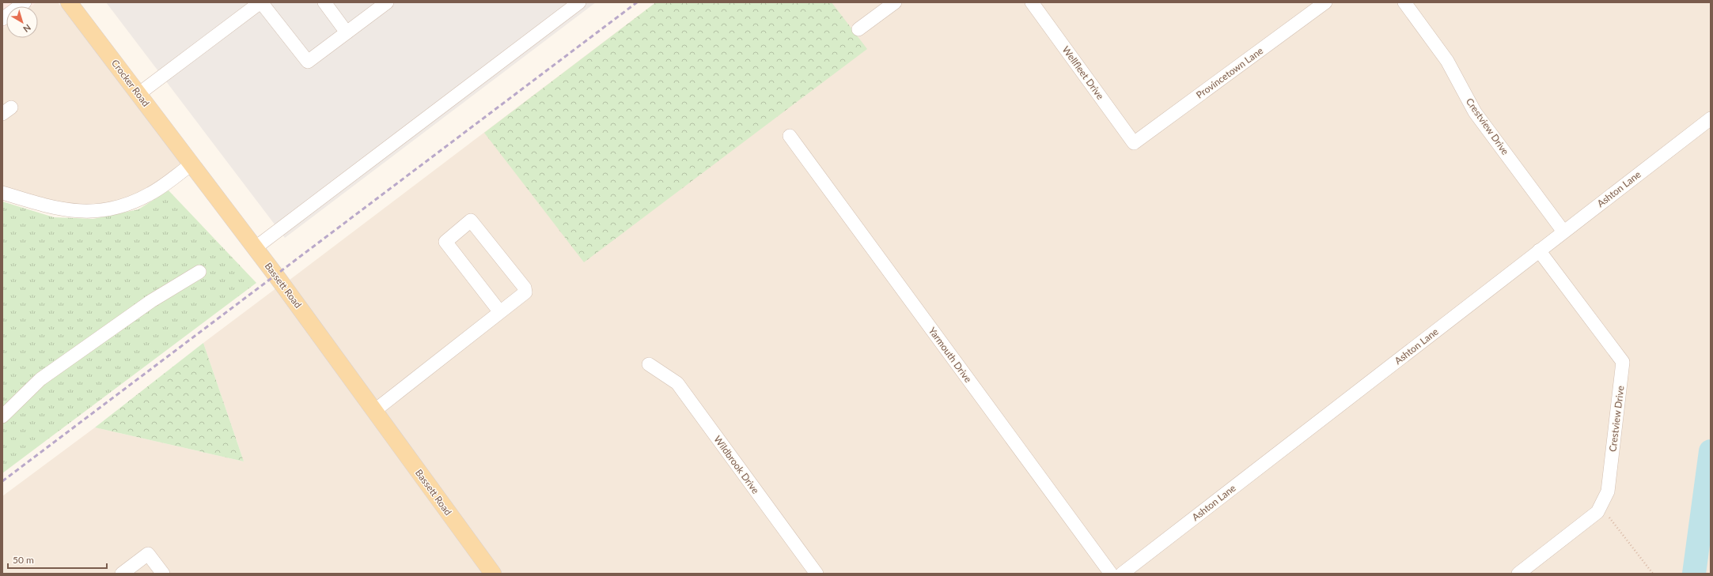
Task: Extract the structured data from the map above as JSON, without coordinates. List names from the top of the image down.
{
  "streets": {
    "main road": ["Crocker Road", "Bassett Road"],
    "street": [
      "Wellfleet Drive",
      "Provincetown Lane",
      "Crestview Drive",
      "Ashton Lane",
      "Yarmouth Drive",
      "Wildbrook Drive"
    ]
  },
  "crossings": [
    ["Wellfleet Drive", "Provincetown Lane"],
    ["Crocker Road", "Bassett Road"],
    ["Crestview Drive", "Ashton Lane"]
  ],
  "scale_bar": "50 m",
  "north": "bottom right"
}
